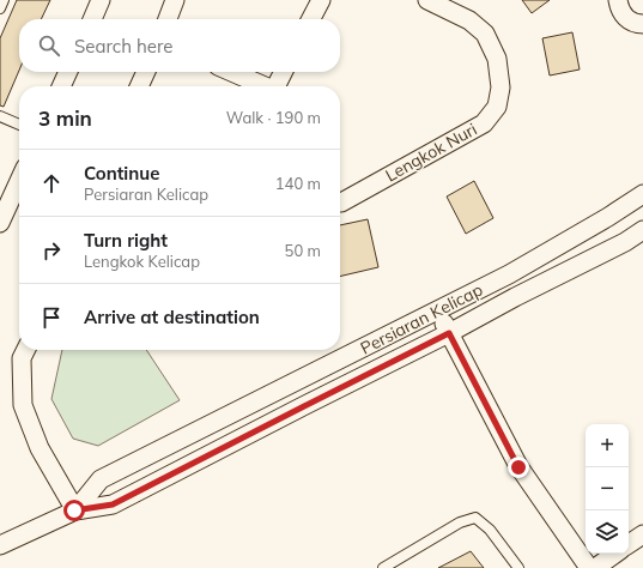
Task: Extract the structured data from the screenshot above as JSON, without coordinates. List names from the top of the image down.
{
  "streets": {
    "street": ["Lengkok Nuri", "Persiaran Kelicap"]
  },
  "page": {
    "search": "Search here",
    "heading": ["3 min", "Walk · 190 m"],
    "list": [
      ["Continue", "Persiaran Kelicap", "140 m"],
      ["Turn right", "Lengkok Kelicap", "50 m"],
      "Arrive at destination"
    ],
    "map_buttons": ["+", "−"]
  }
}
